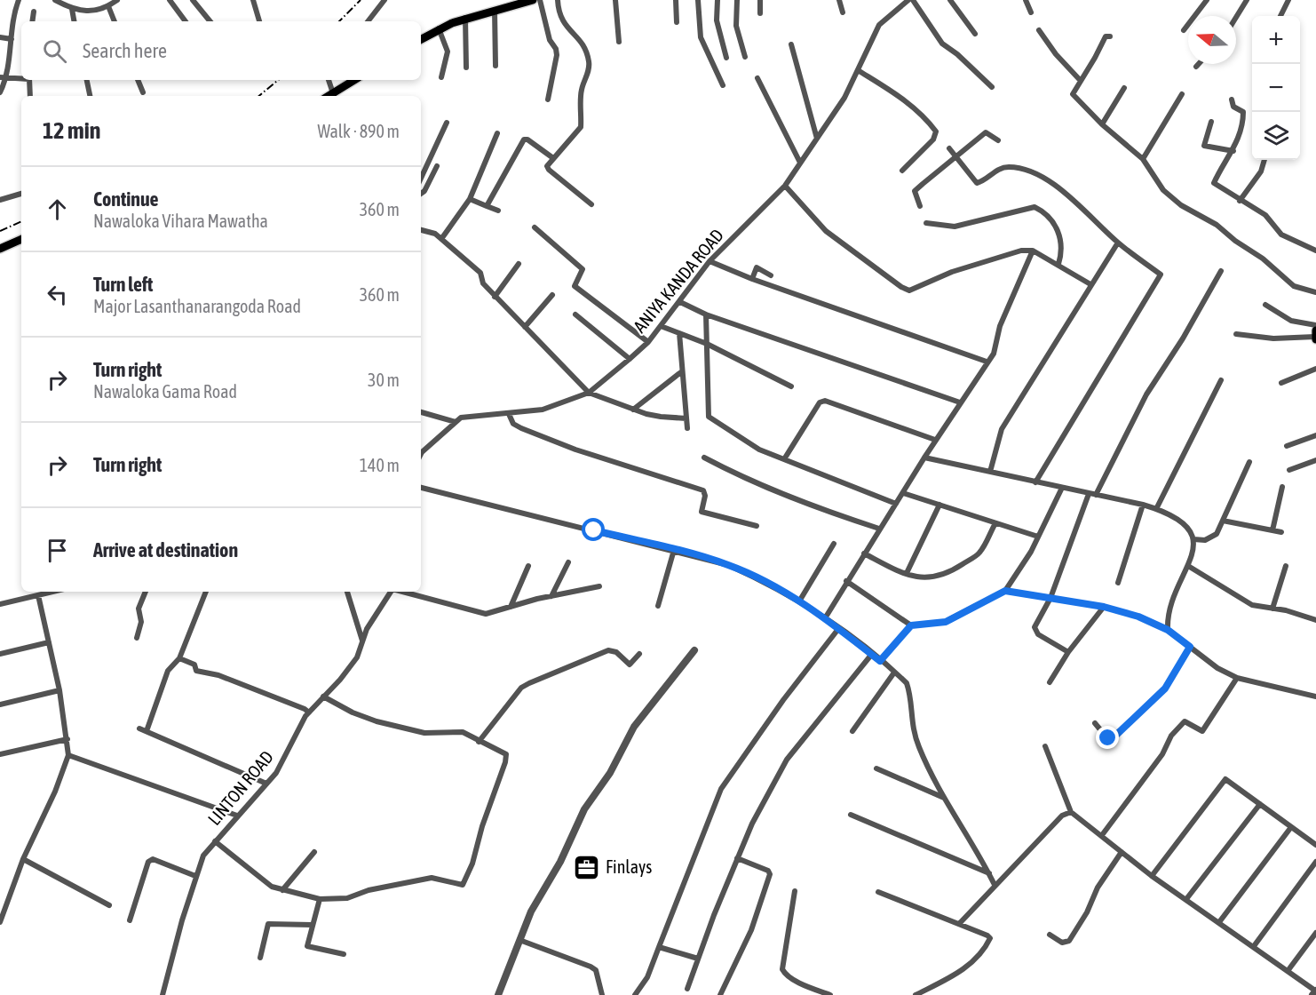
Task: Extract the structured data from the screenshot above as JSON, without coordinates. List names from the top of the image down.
{
  "streets": {
    "street": ["ANIYA KANDA ROAD", "LINTON ROAD"]
  },
  "places": {
    "office": ["Finlays"]
  },
  "north": "left",
  "page": {
    "map_buttons": ["+", "−"],
    "search": "Search here",
    "heading": ["12 min", "Walk · 890 m"],
    "list": [
      ["Continue", "Nawaloka Vihara Mawatha", "360 m"],
      ["Turn left", "Major Lasanthanarangoda Road", "360 m"],
      ["Turn right", "Nawaloka Gama Road", "30 m"],
      ["Turn right", "140 m"],
      "Arrive at destination"
    ]
  }
}
